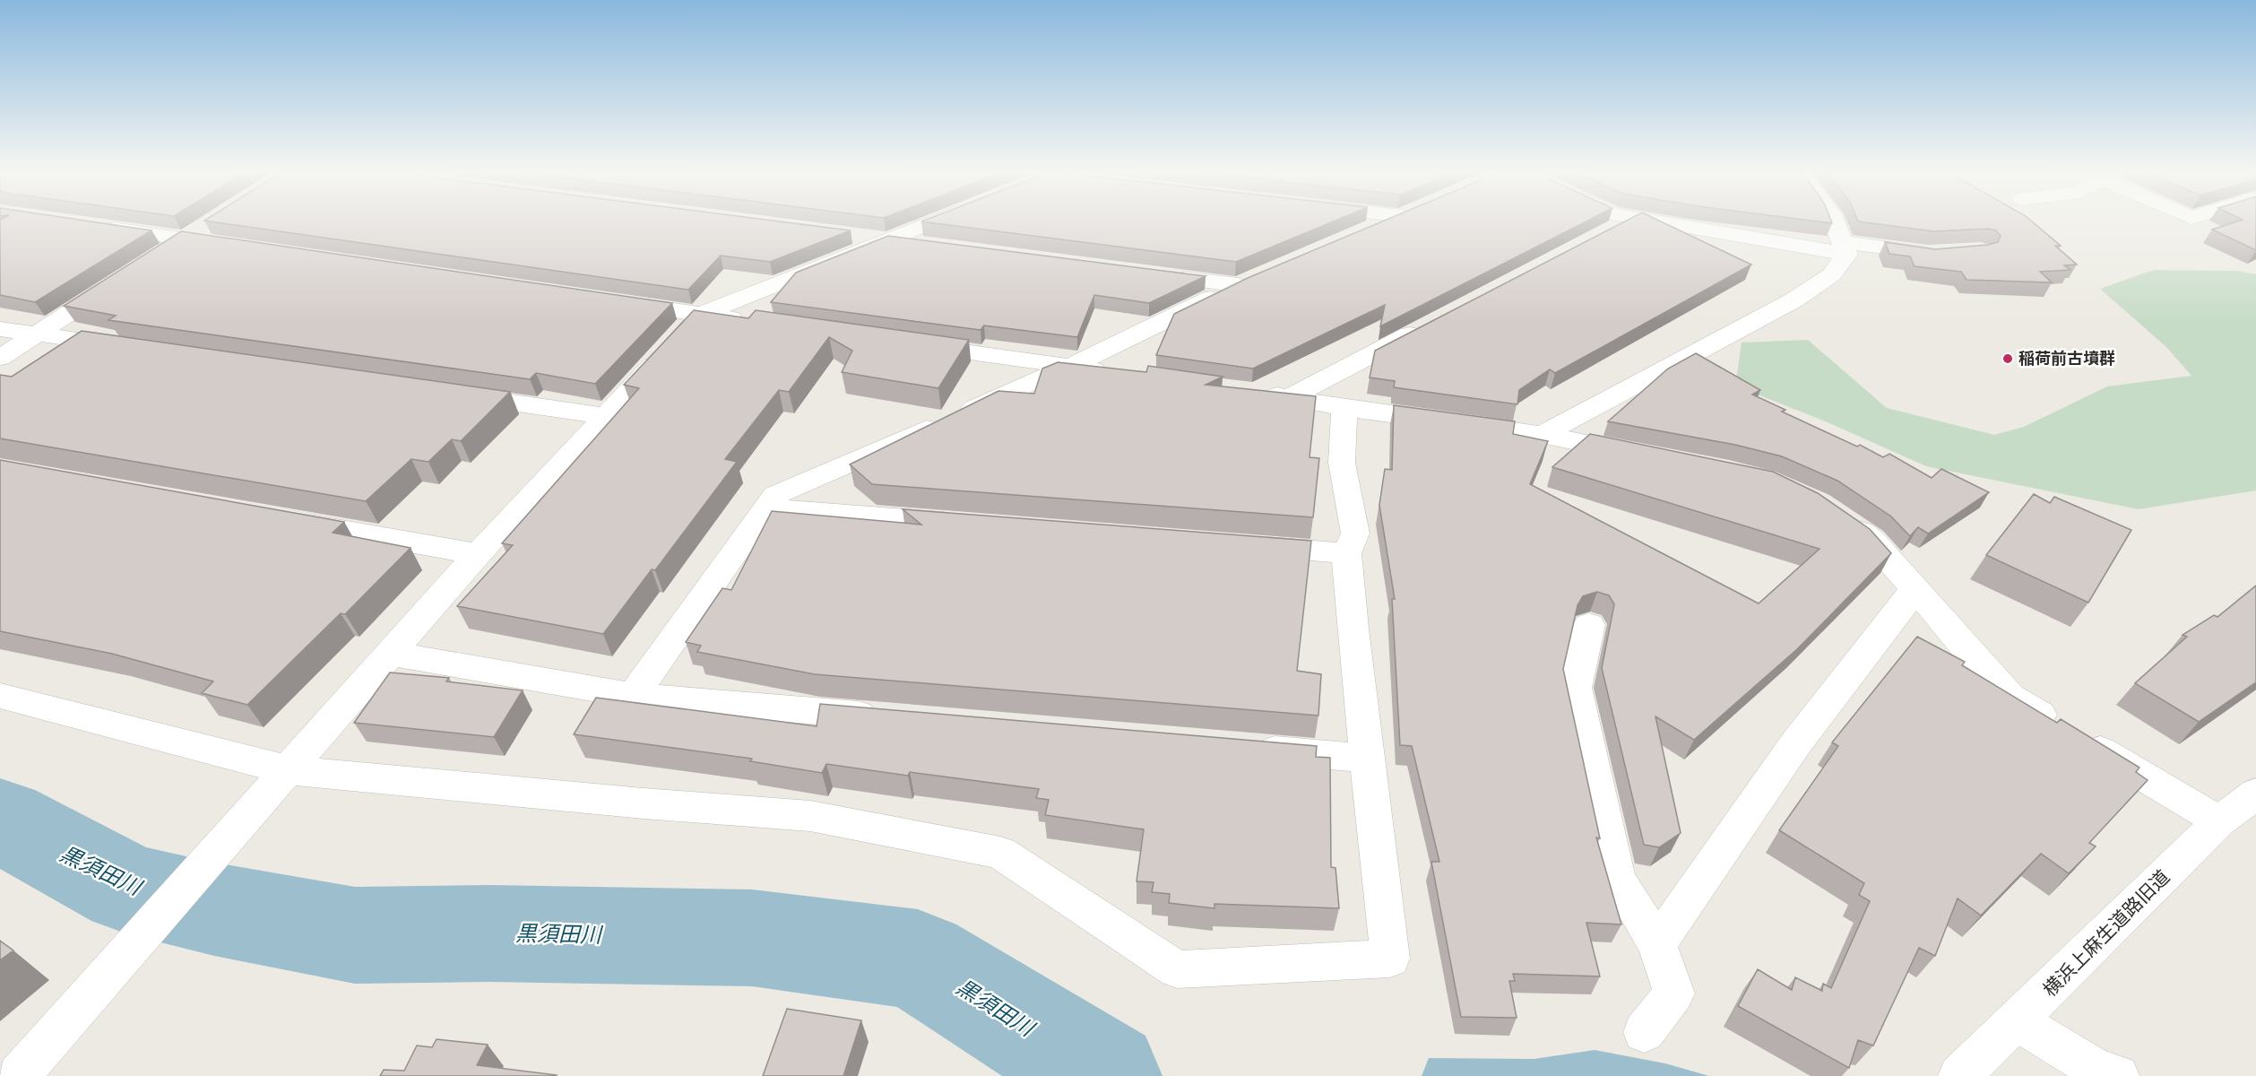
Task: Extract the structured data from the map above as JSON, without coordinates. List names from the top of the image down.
{
  "streets": {
    "street": ["横浜上麻生道路旧道"]
  },
  "water": ["黒須田川"],
  "places": ["稲荷前古墳群"]
}
